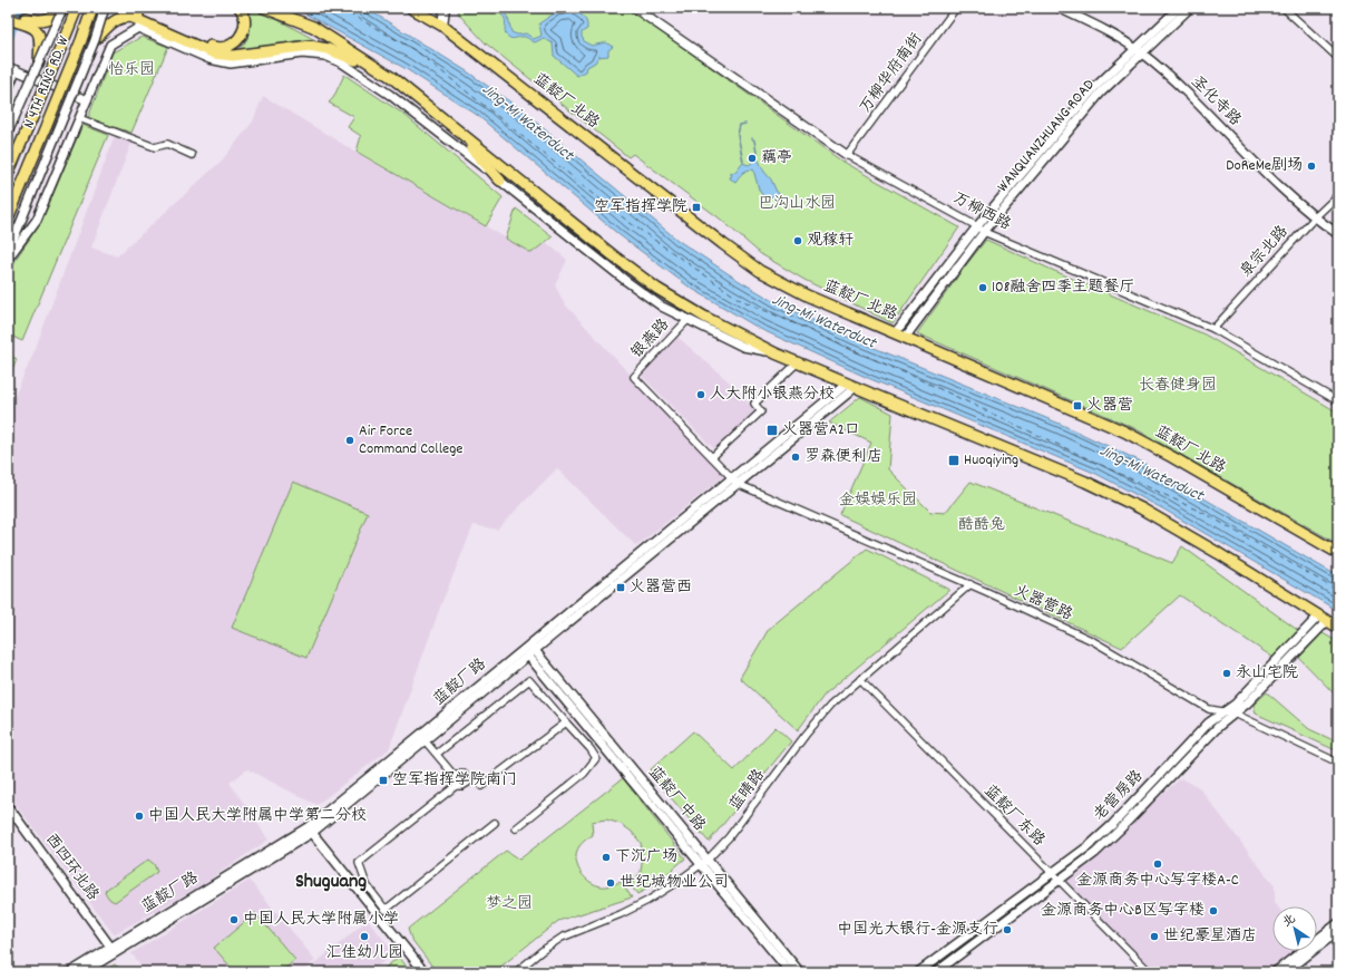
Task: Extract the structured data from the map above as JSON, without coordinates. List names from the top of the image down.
{
  "streets": {
    "highway": ["N 4TH RING RD. W", "蓝靛厂北路"],
    "street": [
      "万柳华府南街",
      "圣化寺路",
      "WANQUANZHUANG ROAD",
      "万柳西路",
      "泉宗北路",
      "银燕路",
      "火器营路",
      "蓝靛厂路",
      "蓝晴路",
      "老营房路",
      "蓝靛厂中路",
      "蓝靛厂东路",
      "西四环北路"
    ]
  },
  "crossings": [
    ["万柳华府南街", "万柳西路"],
    ["蓝靛厂北路", "WANQUANZHUANG ROAD"],
    ["圣化寺路", "WANQUANZHUANG ROAD"],
    ["圣化寺路", "泉宗北路"],
    ["WANQUANZHUANG ROAD", "万柳西路"],
    ["万柳西路", "泉宗北路"],
    ["银燕路", "火器营路"],
    ["火器营路", "蓝靛厂路"],
    ["火器营路", "蓝晴路"],
    ["火器营路", "老营房路"],
    ["蓝靛厂路", "蓝靛厂中路"],
    ["蓝靛厂路", "西四环北路"],
    ["蓝晴路", "蓝靛厂中路"],
    ["蓝晴路", "蓝靛厂东路"],
    ["老营房路", "蓝靛厂东路"]
  ],
  "districts": ["Shuguang"],
  "water": ["Jing-Mi Waterduct"],
  "parks": [
    "怡乐园",
    "巴沟山水园",
    "长春健身园",
    "金娱娱乐园",
    "酷酷兔",
    "梦之园"
  ],
  "places": {
    "other": [
      "藕亭",
      "DoReMe剧场",
      "观稼轩",
      "108融舍四季主题餐厅",
      "人大附小银燕分校",
      "Air Force Command College",
      "罗森便利店",
      "永山宅院",
      "中国人民大学附属中学第二分校",
      "下沉广场",
      "金源商务中心写字楼A-C",
      "世纪城物业公司",
      "金源商务中心B区写字楼",
      "中国人民大学附属小学",
      "中国光大银行-金源支行",
      "汇佳幼儿园",
      "世纪豪星酒店"
    ],
    "transit": [
      "空军指挥学院",
      "火器营",
      "火器营A2口",
      "Huoqiying",
      "火器营西",
      "空军指挥学院南门"
    ]
  },
  "north": "top left"
}
